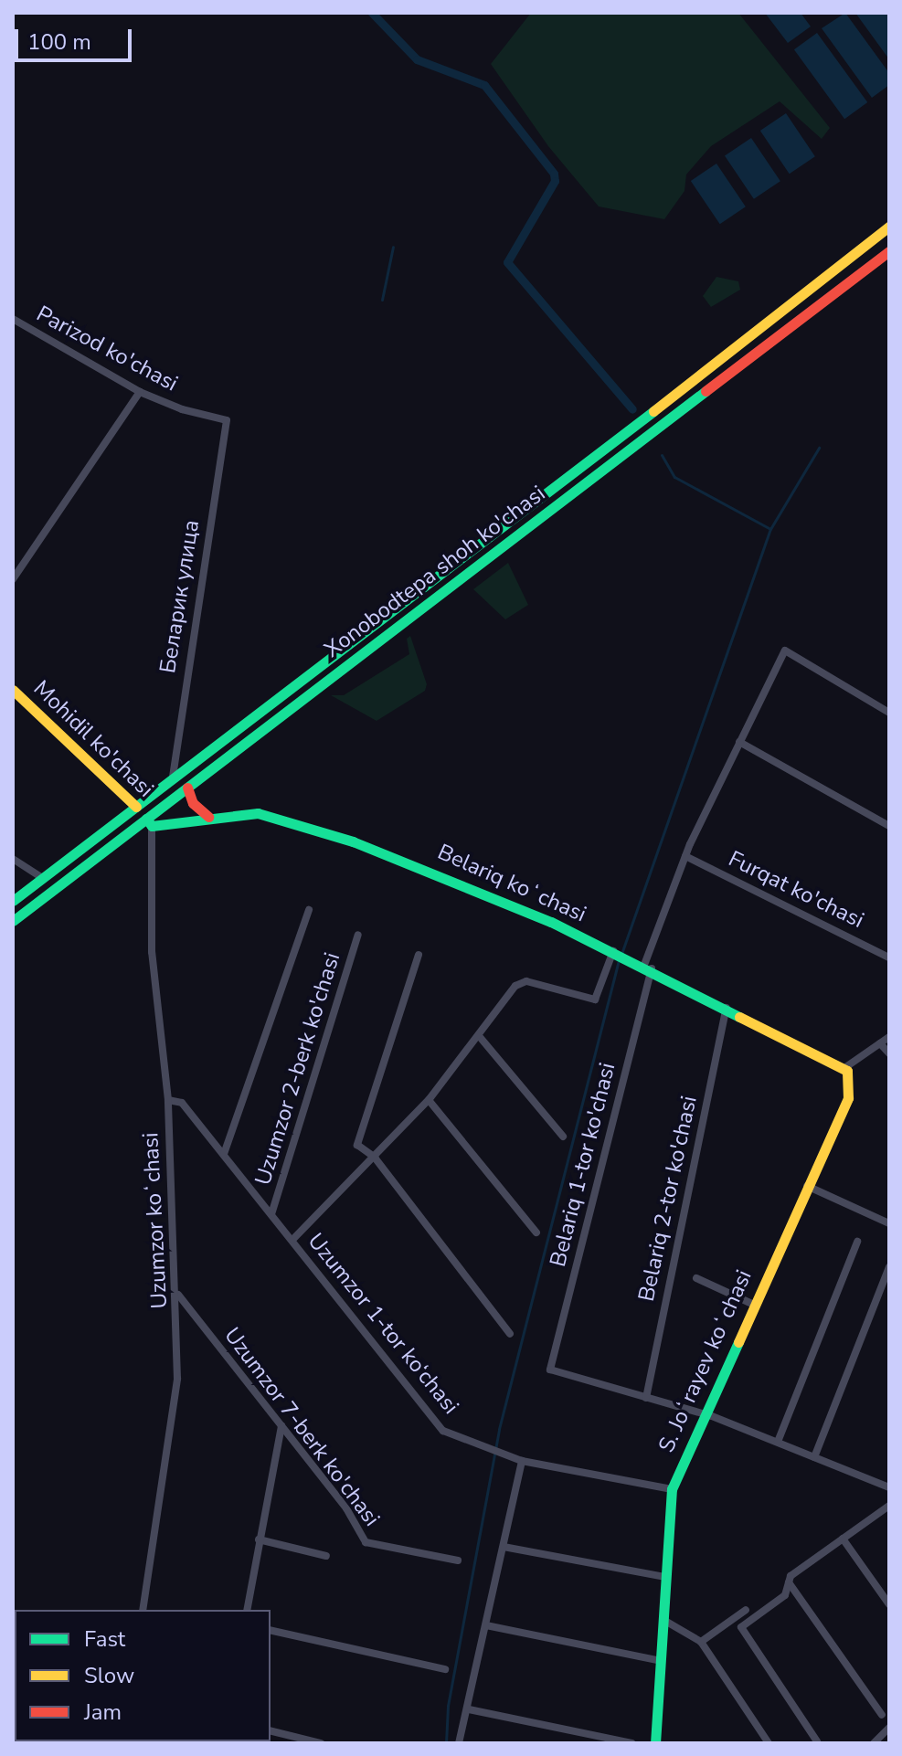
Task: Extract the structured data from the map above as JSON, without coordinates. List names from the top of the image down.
{
  "streets": {
    "main road": [
      "Xonobodtepa shoh ko'chasi",
      "Mohidil ko'chasi",
      "Belariq koʻchasi",
      "S. Joʻrayev koʻchasi"
    ],
    "street": [
      "Parizod ko'chasi",
      "Беларик улица",
      "Furqat ko'chasi",
      "Uzumzor 2-berk ko'chasi",
      "Belariq 1-tor ko'chasi",
      "Belariq 2-tor ko'chasi",
      "Uzumzor koʻchasi",
      "Uzumzor 1-tor ko‘chasi",
      "Uzumzor 7-berk ko'chasi"
    ]
  },
  "crossings": [
    ["Parizod ko'chasi", "Беларик улица"],
    ["Xonobodtepa shoh ko'chasi", "Беларик улица"],
    ["Xonobodtepa shoh ko'chasi", "Mohidil ko'chasi"],
    ["Xonobodtepa shoh ko'chasi", "Belariq koʻchasi"],
    ["Xonobodtepa shoh ko'chasi", "Uzumzor koʻchasi"],
    ["Mohidil ko'chasi", "Belariq koʻchasi"],
    ["Mohidil ko'chasi", "Uzumzor koʻchasi"],
    ["Belariq koʻchasi", "Belariq 1-tor ko'chasi"],
    ["Belariq koʻchasi", "Belariq 2-tor ko'chasi"],
    ["Belariq koʻchasi", "Uzumzor koʻchasi"],
    ["Belariq koʻchasi", "S. Joʻrayev koʻchasi"],
    ["Furqat ko'chasi", "Belariq 1-tor ko'chasi"],
    ["Uzumzor 2-berk ko'chasi", "Uzumzor 1-tor ko‘chasi"],
    ["Belariq 1-tor ko'chasi", "Belariq 2-tor ko'chasi"],
    ["Uzumzor koʻchasi", "Uzumzor 1-tor ko‘chasi"],
    ["Uzumzor koʻchasi", "Uzumzor 7-berk ko'chasi"],
    ["Uzumzor 1-tor ko‘chasi", "S. Joʻrayev koʻchasi"]
  ],
  "legend": ["Fast", "Slow", "Jam"],
  "scale_bar": "100 m"
}
